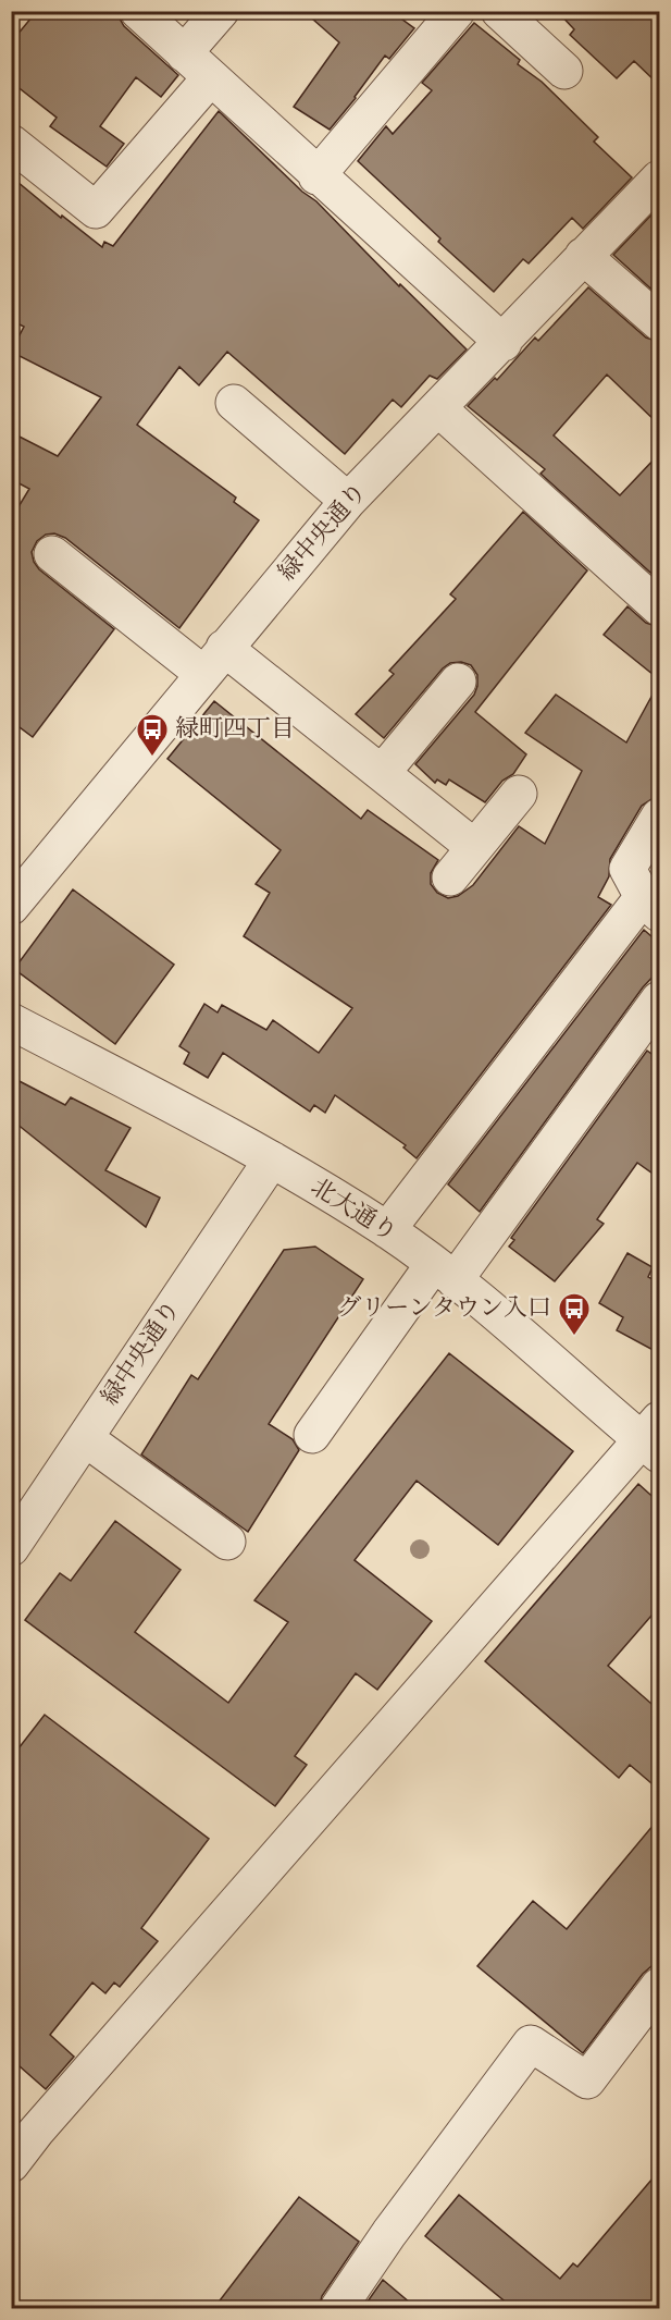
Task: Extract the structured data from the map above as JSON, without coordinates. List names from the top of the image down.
{
  "streets": {
    "street": ["緑中央通り", "北大通り"]
  },
  "crossings": [
    ["緑中央通り", "北大通り"]
  ],
  "places": {
    "bus stop": ["緑町四丁目", "グリーンタウン入口"]
  }
}
